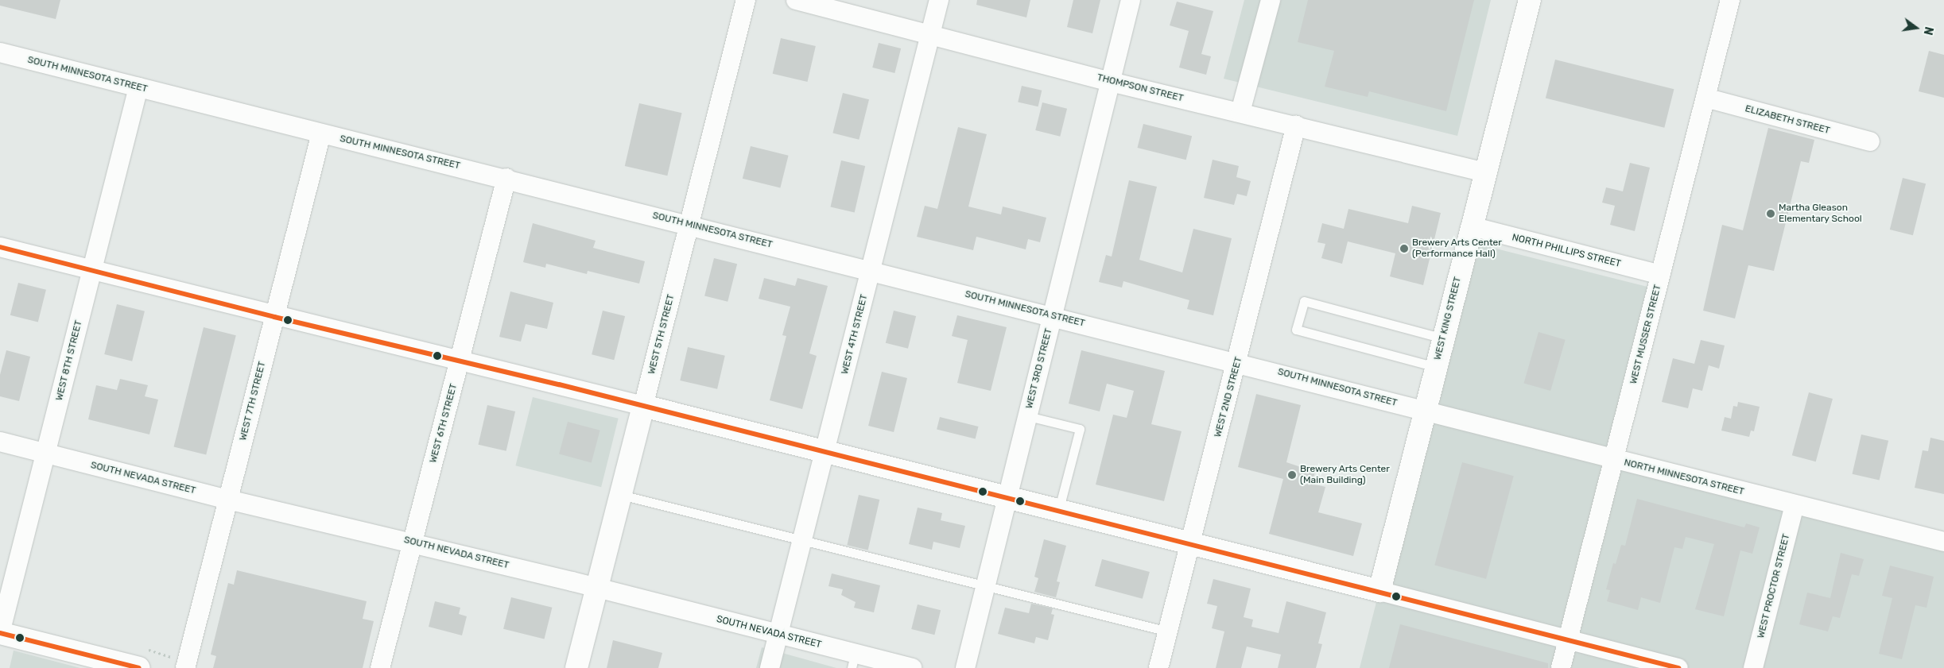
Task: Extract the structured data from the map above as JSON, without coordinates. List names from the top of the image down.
{
  "streets": {
    "street": [
      "SOUTH MINNESOTA STREET",
      "THOMPSON STREET",
      "ELIZABETH STREET",
      "NORTH PHILLIPS STREET",
      "WEST KING STREET",
      "WEST 5TH STREET",
      "WEST 4TH STREET",
      "WEST MUSSER STREET",
      "WEST 8TH STREET",
      "WEST 3RD STREET",
      "WEST 2ND STREET",
      "WEST 7TH STREET",
      "WEST 6TH STREET",
      "NORTH MINNESOTA STREET",
      "SOUTH NEVADA STREET",
      "WEST PROCTOR STREET"
    ]
  },
  "crossings": [
    ["SOUTH MINNESOTA STREET", "WEST KING STREET"],
    ["SOUTH MINNESOTA STREET", "WEST 5TH STREET"],
    ["SOUTH MINNESOTA STREET", "WEST 4TH STREET"],
    ["SOUTH MINNESOTA STREET", "WEST 8TH STREET"],
    ["SOUTH MINNESOTA STREET", "WEST 3RD STREET"],
    ["SOUTH MINNESOTA STREET", "WEST 2ND STREET"],
    ["SOUTH MINNESOTA STREET", "WEST 7TH STREET"],
    ["SOUTH MINNESOTA STREET", "WEST 6TH STREET"],
    ["SOUTH MINNESOTA STREET", "NORTH MINNESOTA STREET"],
    ["THOMPSON STREET", "WEST KING STREET"],
    ["THOMPSON STREET", "WEST 4TH STREET"],
    ["THOMPSON STREET", "WEST 3RD STREET"],
    ["THOMPSON STREET", "WEST 2ND STREET"],
    ["ELIZABETH STREET", "WEST MUSSER STREET"],
    ["NORTH PHILLIPS STREET", "WEST KING STREET"],
    ["NORTH PHILLIPS STREET", "WEST MUSSER STREET"],
    ["WEST KING STREET", "NORTH MINNESOTA STREET"],
    ["WEST 5TH STREET", "SOUTH NEVADA STREET"],
    ["WEST 4TH STREET", "SOUTH NEVADA STREET"],
    ["WEST MUSSER STREET", "NORTH MINNESOTA STREET"],
    ["WEST 8TH STREET", "SOUTH NEVADA STREET"],
    ["WEST 7TH STREET", "SOUTH NEVADA STREET"],
    ["WEST 6TH STREET", "SOUTH NEVADA STREET"],
    ["NORTH MINNESOTA STREET", "WEST PROCTOR STREET"]
  ],
  "places": ["Martha Gleason Elementary School", "Brewery Arts Center (Performance Hall)", "Brewery Arts Center (Main Building)"],
  "north": "right"
}
